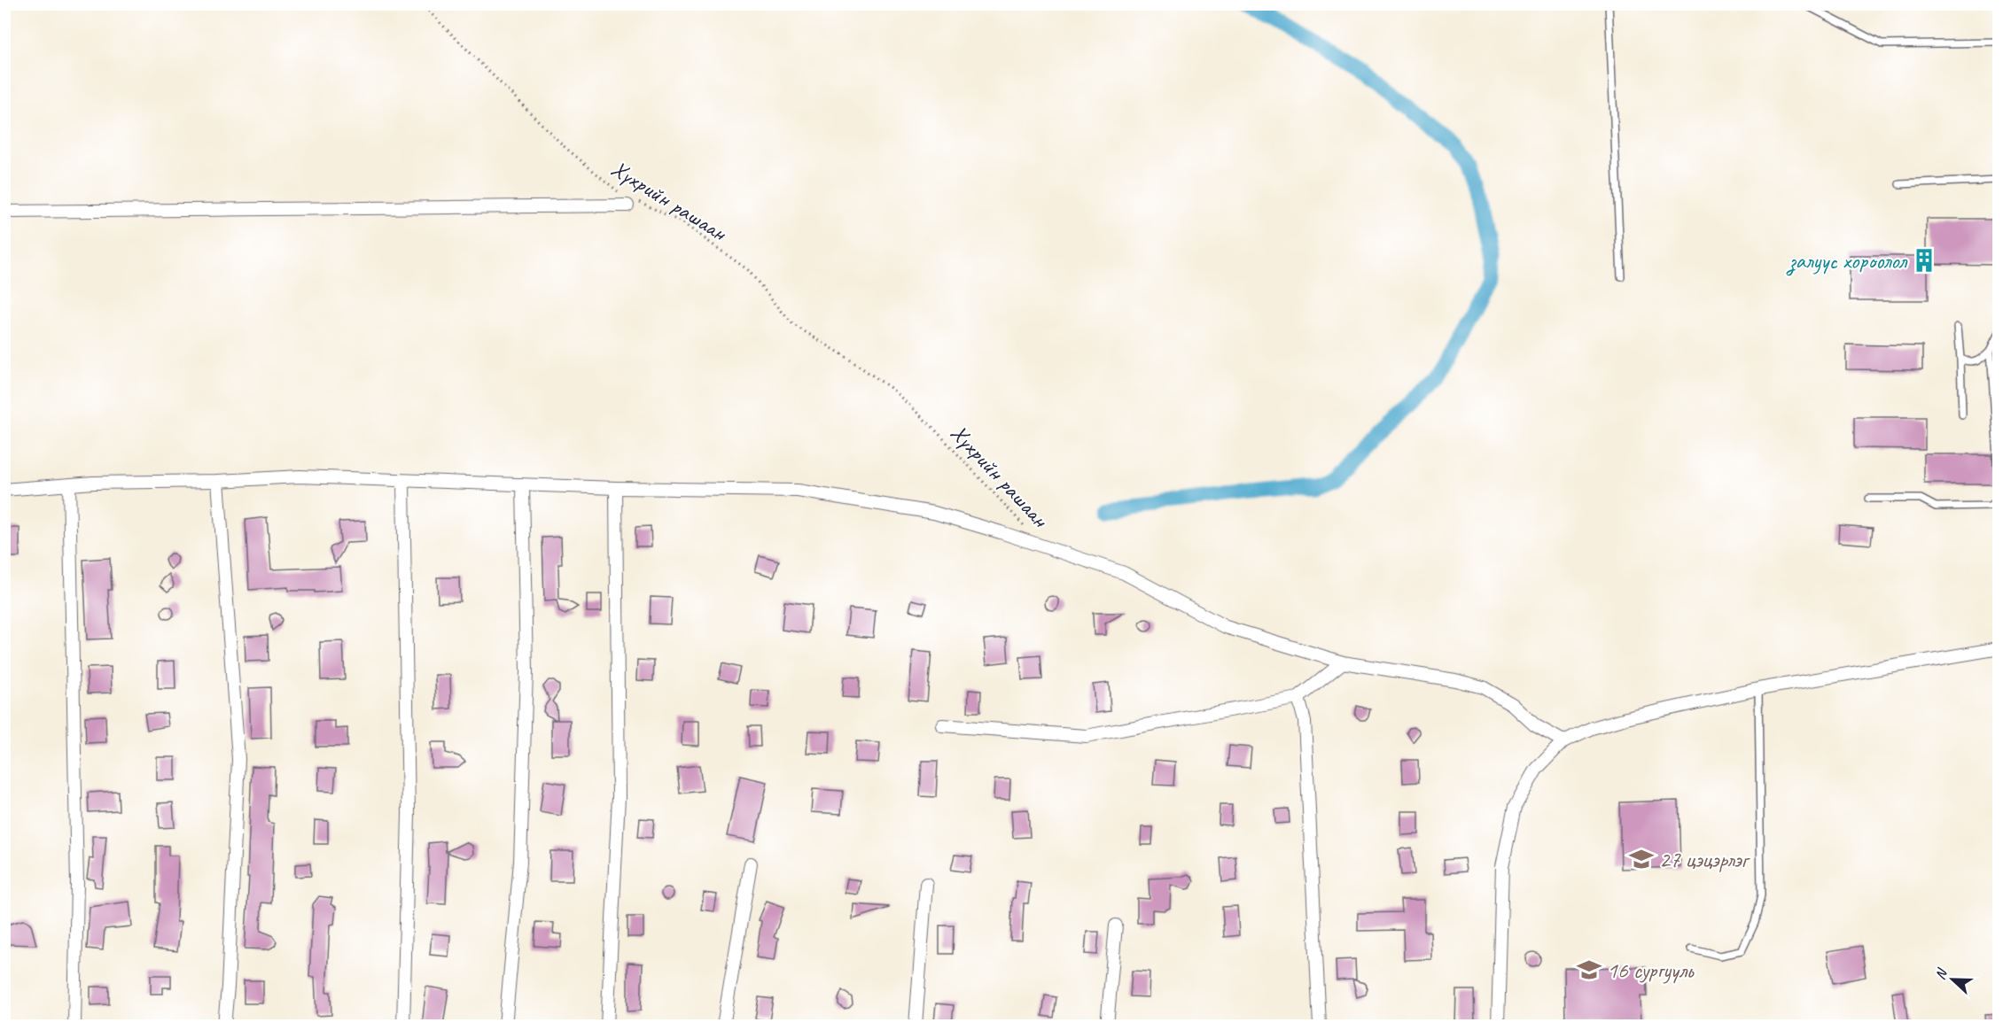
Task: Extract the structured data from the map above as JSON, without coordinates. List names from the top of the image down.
{
  "streets": {
    "path": ["Хүхрийн рашаан"]
  },
  "places": {
    "building": ["залуус хороолол"],
    "school or university": ["27 цэцэрлэг", "16 сургууль"]
  },
  "north": "left"
}
